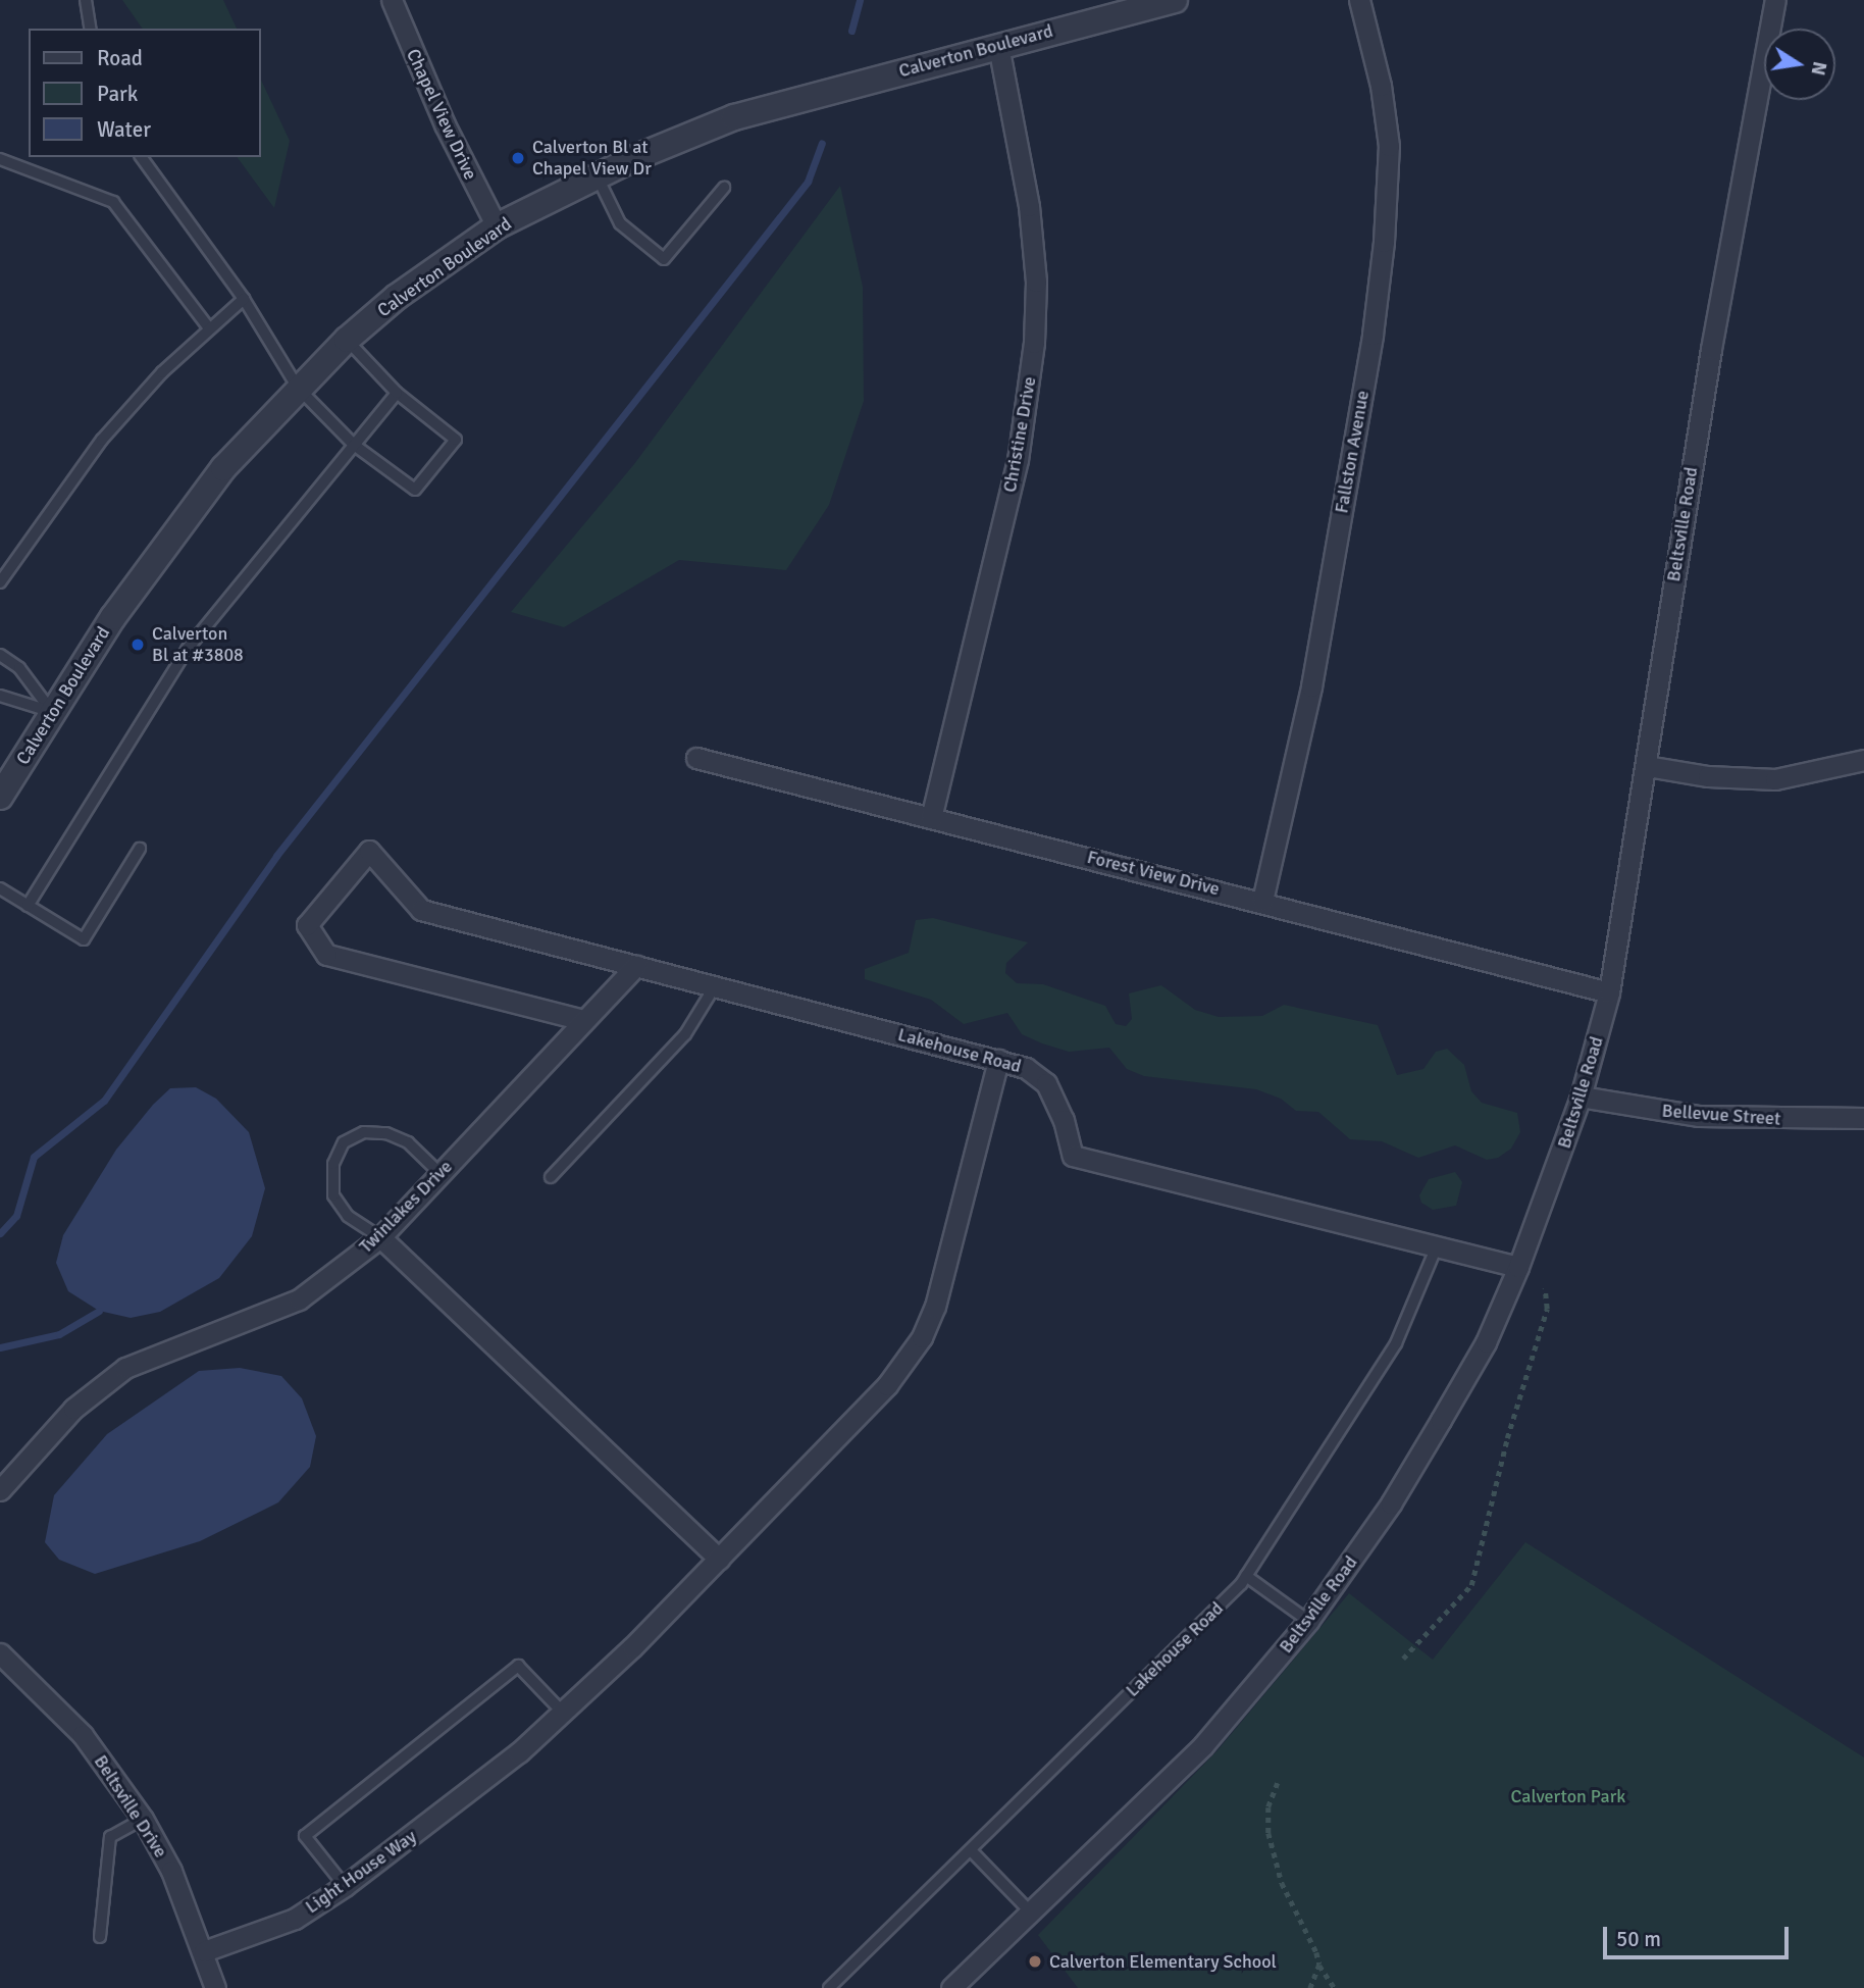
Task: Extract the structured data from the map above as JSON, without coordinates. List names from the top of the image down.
{
  "streets": {
    "street": [
      "Calverton Boulevard",
      "Chapel View Drive",
      "Christine Drive",
      "Fallston Avenue",
      "Beltsville Road",
      "Forest View Drive",
      "Lakehouse Road",
      "Bellevue Street",
      "Twinlakes Drive",
      "Beltsville Drive",
      "Light House Way"
    ]
  },
  "crossings": [
    ["Calverton Boulevard", "Chapel View Drive"],
    ["Calverton Boulevard", "Christine Drive"],
    ["Christine Drive", "Forest View Drive"],
    ["Fallston Avenue", "Forest View Drive"],
    ["Beltsville Road", "Forest View Drive"],
    ["Beltsville Road", "Lakehouse Road"],
    ["Beltsville Road", "Bellevue Street"],
    ["Lakehouse Road", "Twinlakes Drive"],
    ["Lakehouse Road", "Light House Way"],
    ["Beltsville Drive", "Light House Way"]
  ],
  "parks": ["Calverton Park"],
  "places": ["Calverton Bl at Chapel View Dr", "Calverton Bl at #3808", "Calverton Elementary School"],
  "legend": ["Road", "Park", "Water"],
  "scale_bar": "50 m",
  "north": "right"
}
